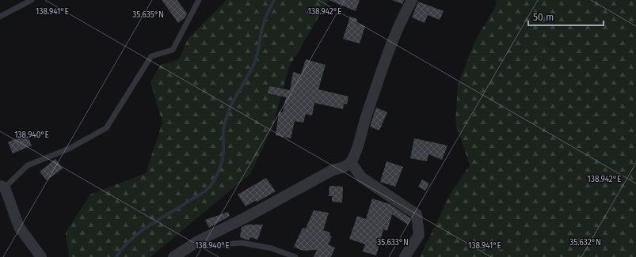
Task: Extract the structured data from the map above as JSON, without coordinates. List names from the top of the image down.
{
  "scale_bar": "50 m",
  "coordinates": [
    "138.942°E",
    "138.941°E",
    "35.635°N",
    "138.940°E",
    "35.633°N",
    "35.632°N"
  ]
}
